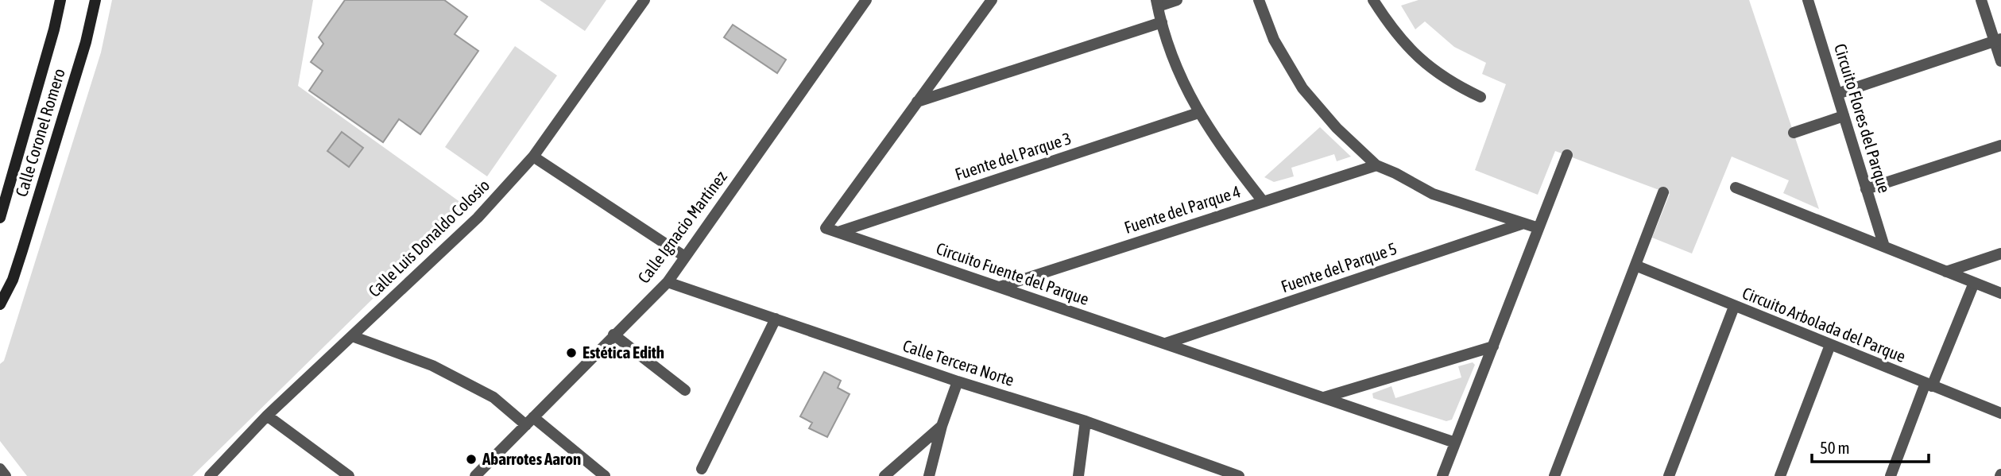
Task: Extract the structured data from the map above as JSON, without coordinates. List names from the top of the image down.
{
  "streets": {
    "main road": ["Calle Coronel Romero"],
    "street": [
      "Circuito Flores del Parque",
      "Fuente del Parque 3",
      "Fuente del Parque 4",
      "Calle Ignacio Martínez",
      "Calle Luis Donaldo Colosio",
      "Fuente del Parque 5",
      "Circuito Fuente del Parque",
      "Circuito Arbolada del Parque",
      "Calle Tercera Norte"
    ]
  },
  "crossings": [
    ["Fuente del Parque 3", "Circuito Fuente del Parque"],
    ["Fuente del Parque 4", "Circuito Fuente del Parque"],
    ["Calle Ignacio Martínez", "Calle Tercera Norte"],
    ["Fuente del Parque 5", "Circuito Fuente del Parque"]
  ],
  "places": ["Estética Edith", "Abarrotes Aaron"],
  "scale_bar": "50 m"
}
